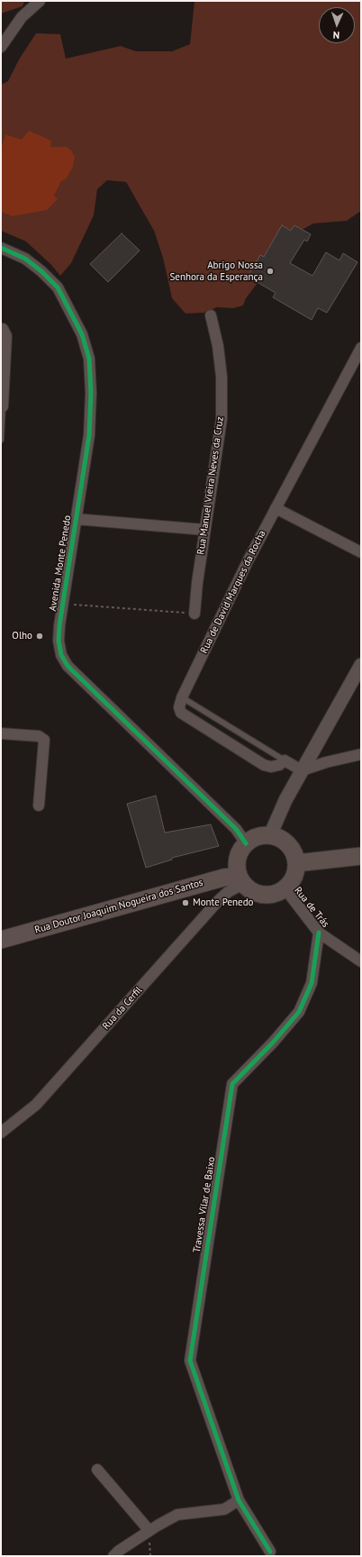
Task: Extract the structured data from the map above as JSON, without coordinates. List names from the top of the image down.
{
  "streets": {
    "main road": ["Rua Doutor Joaquim Nogueira dos Santos"],
    "street": [
      "Rua Manuel Vieira Neves da Cruz",
      "Avenida Monte Penedo",
      "Rua de David Marques da Rocha",
      "Rua de Trás",
      "Rua da Cerfil",
      "Travessa Vilar de Baixo"
    ]
  },
  "crossings": [
    ["Avenida Monte Penedo", "Rua Doutor Joaquim Nogueira dos Santos"],
    ["Avenida Monte Penedo", "Rua de Trás"],
    ["Avenida Monte Penedo", "Rua da Cerfil"],
    ["Rua Doutor Joaquim Nogueira dos Santos", "Rua de Trás"],
    ["Rua Doutor Joaquim Nogueira dos Santos", "Rua da Cerfil"],
    ["Rua de Trás", "Rua da Cerfil"],
    ["Rua de Trás", "Travessa Vilar de Baixo"]
  ],
  "places": ["Abrigo Nossa Senhora da Esperança", "Olho", "Monte Penedo"],
  "north": "bottom"
}
